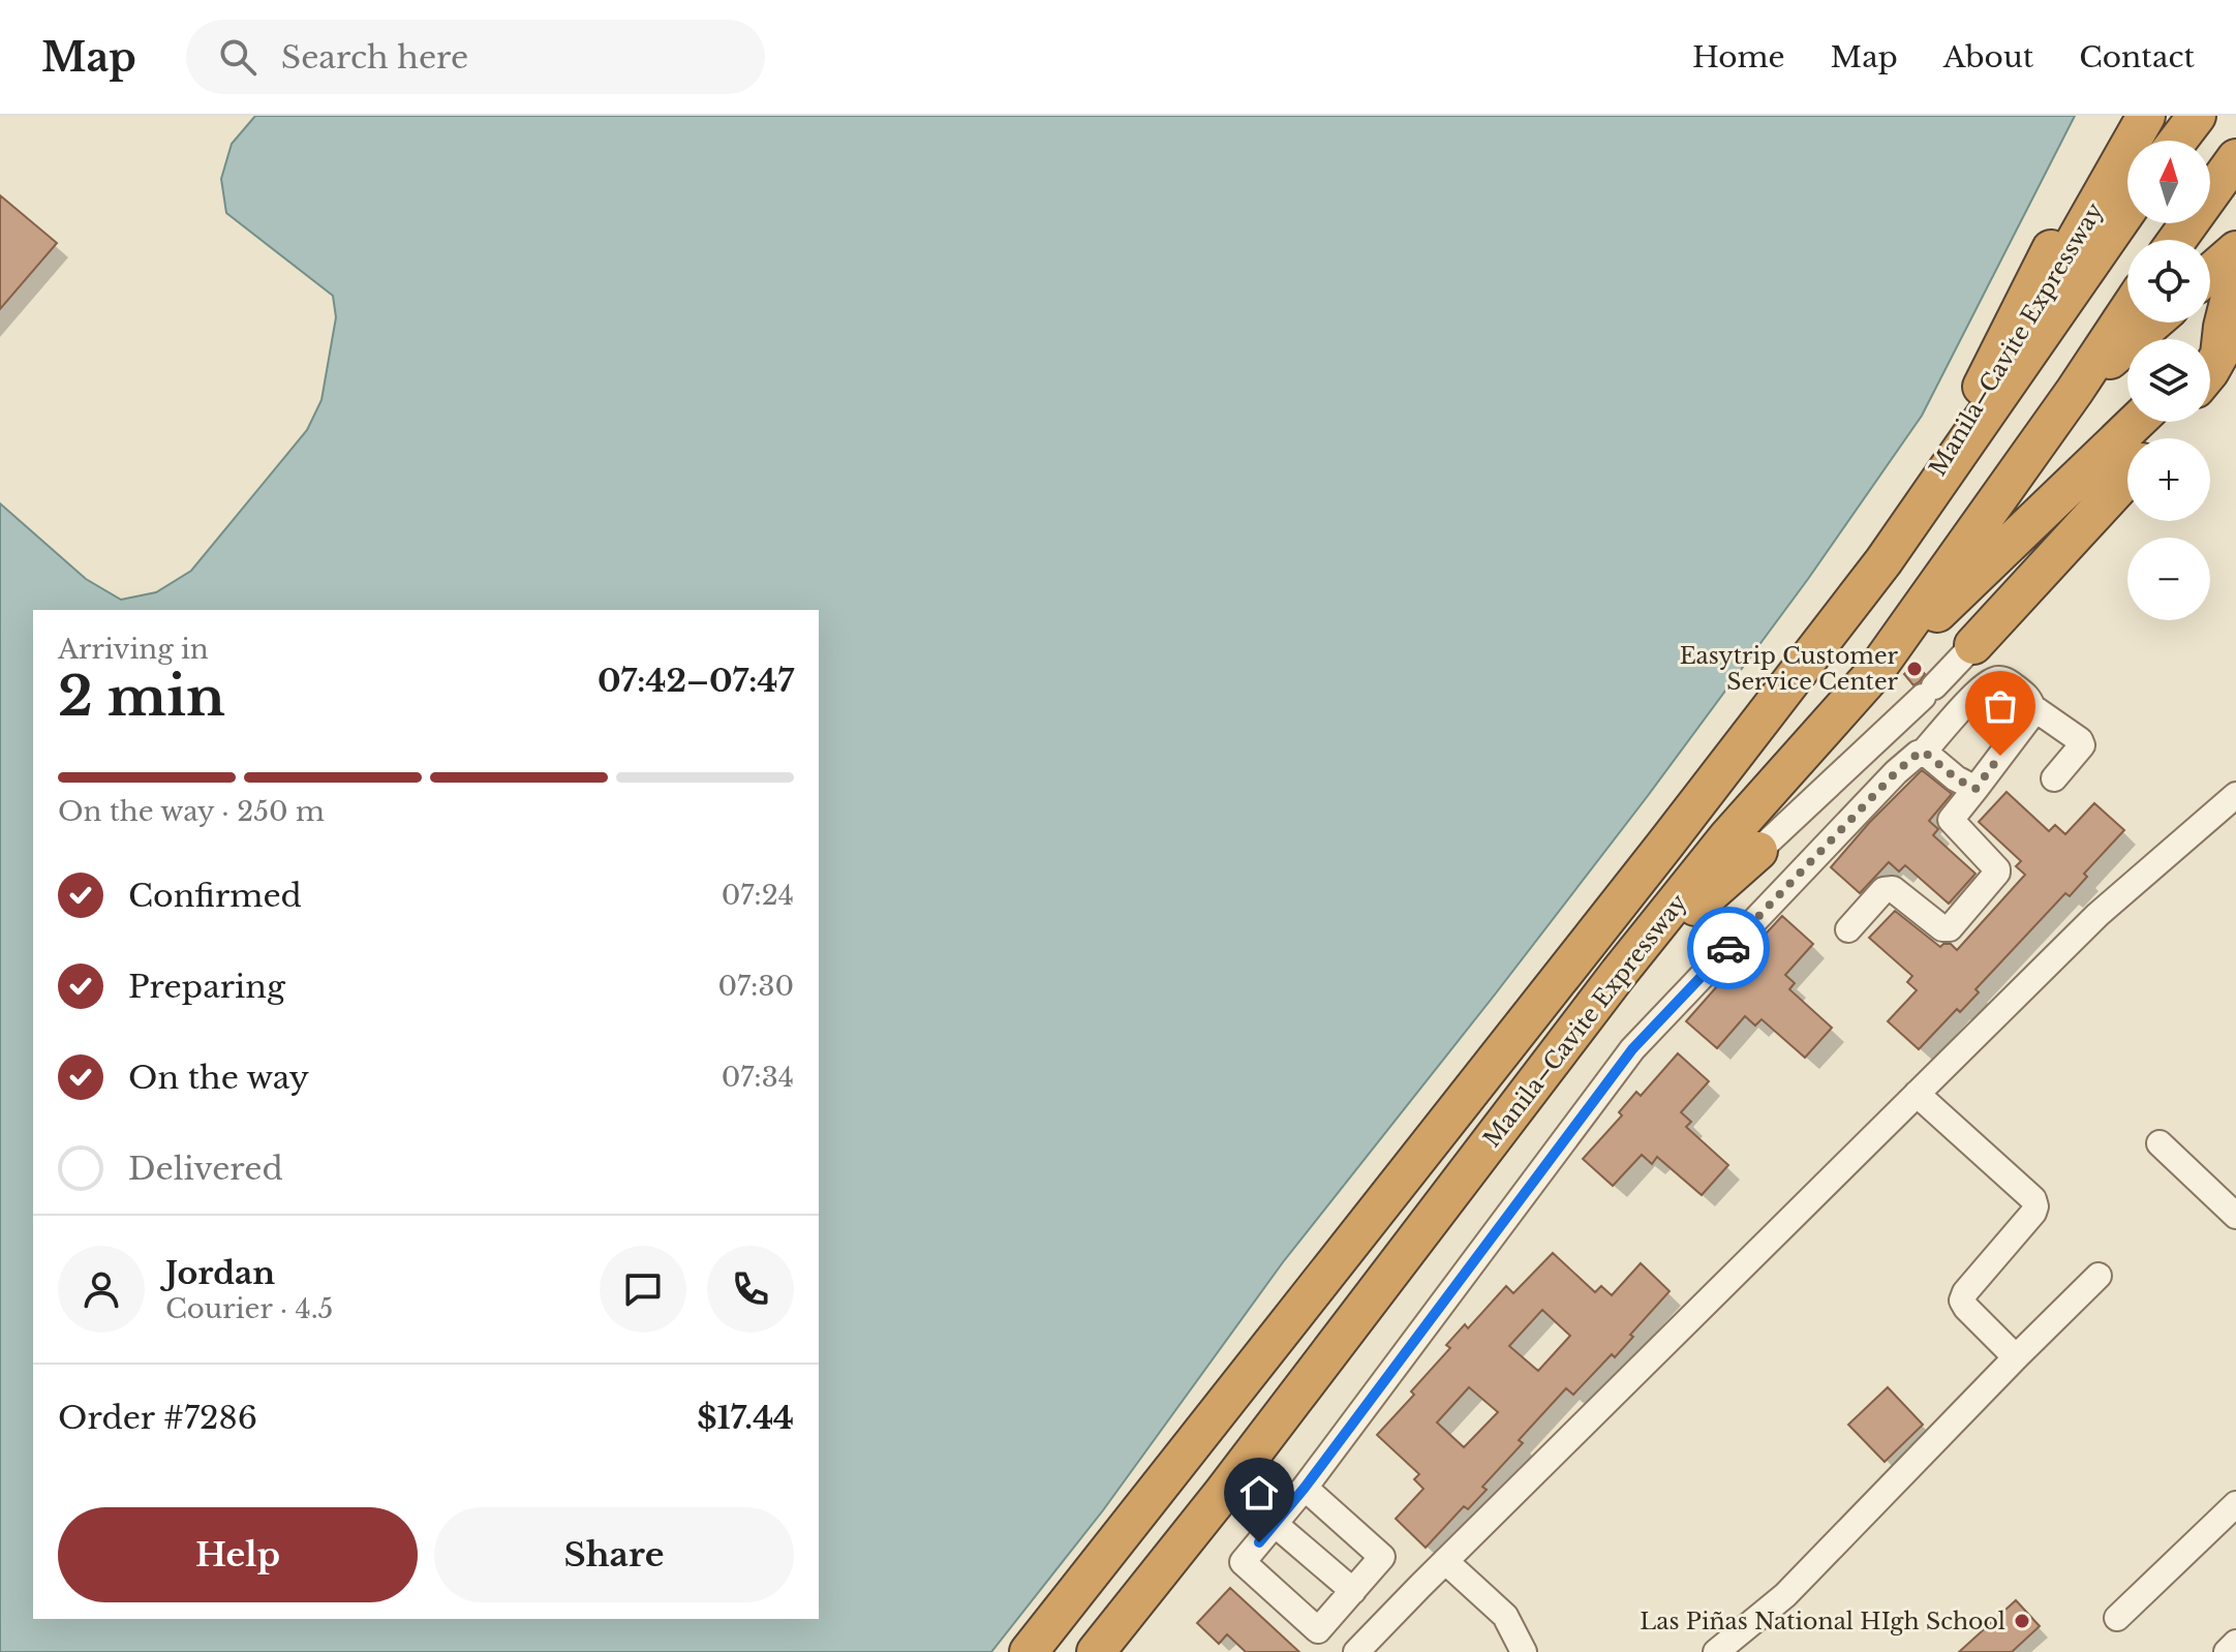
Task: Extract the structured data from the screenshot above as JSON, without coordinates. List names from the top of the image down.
{
  "streets": {
    "highway": ["Manila–Cavite Expressway"]
  },
  "places": ["Easytrip Customer Service Center", "Las Piñas National HIgh School"],
  "north": "top",
  "page": {
    "header": "Map",
    "search": "Search here",
    "nav": [
      "Home",
      "Map",
      "About",
      "Contact"
    ],
    "map_buttons": ["+", "−"],
    "heading": ["2 min", "Arriving in", "07:42–07:47"],
    "panel": [
      "Jordan",
      "Courier · 4.5",
      "Order #7286",
      "$17.44"
    ],
    "bar": "On the way · 250 m",
    "list": [
      ["Confirmed", "07:24"],
      ["Preparing", "07:30"],
      ["On the way", "07:34"],
      "Delivered"
    ],
    "buttons": ["Help", "Share"]
  }
}
